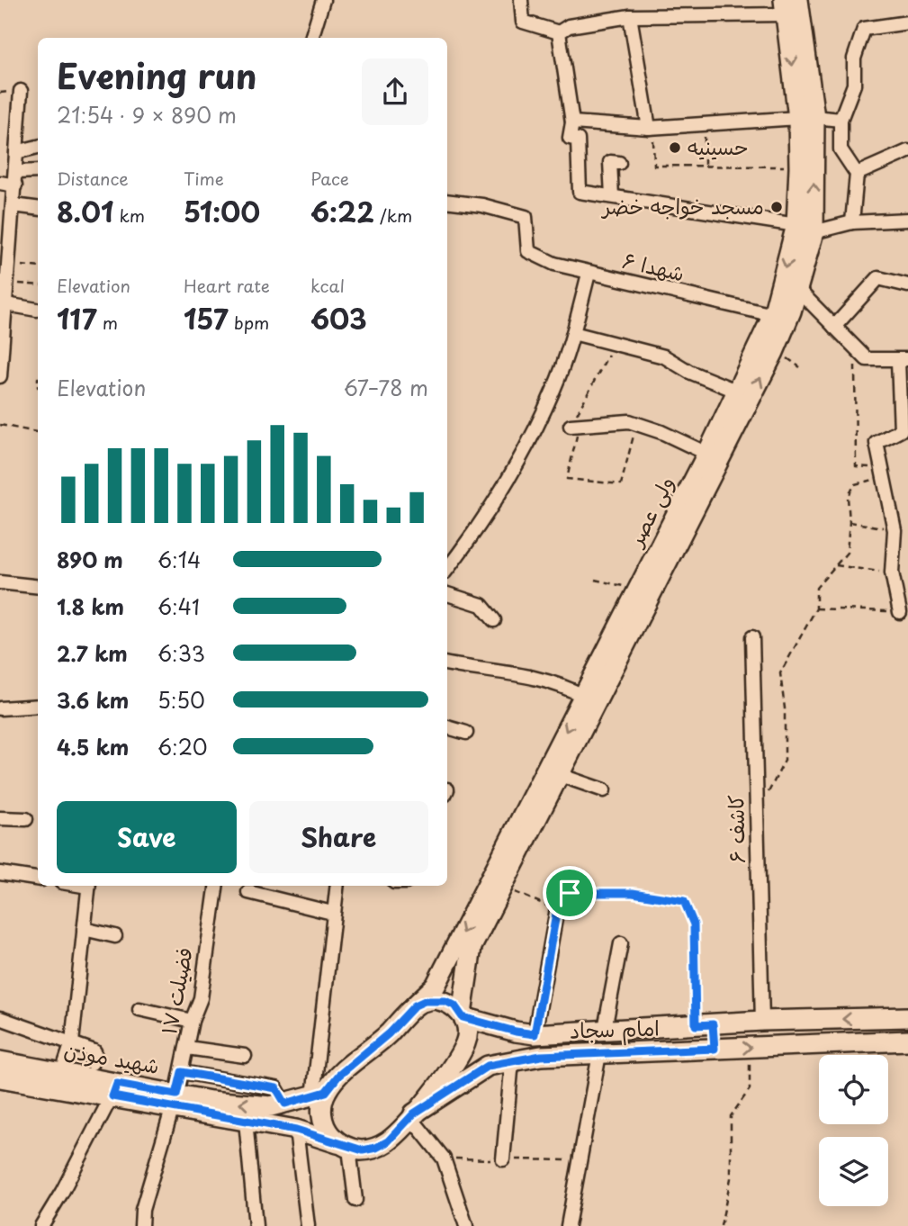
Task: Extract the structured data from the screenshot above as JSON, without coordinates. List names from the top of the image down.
{
  "streets": {
    "main road": ["ولی عصر", "امام سجاد", "شهید موذن"],
    "street": ["شهدا ۶", "کاشف ۶", "فضیلت ۱۷"]
  },
  "crossings": [
    ["شهدا ۶", "ولی عصر"],
    ["ولی عصر", "امام سجاد"],
    ["ولی عصر", "شهید موذن"],
    ["کاشف ۶", "امام سجاد"],
    ["فضیلت ۱۷", "شهید موذن"]
  ],
  "places": ["حسینیه", "مسجد خواجه خضر"],
  "page": {
    "heading": ["Evening run", "21:54 · 9 × 890 m"],
    "stats": [
      ["Distance", "8.01 km"],
      ["Time", "51:00"],
      ["Pace", "6:22 /km"],
      ["Elevation", "117 m"],
      ["Heart rate", "157 bpm"],
      ["kcal", "603"]
    ],
    "chart": ["Elevation", "67–78 m"],
    "list": [
      {
        "name": "890 m",
        "note": "6:14"
      },
      {
        "name": "1.8 km",
        "note": "6:41"
      },
      {
        "name": "2.7 km",
        "note": "6:33"
      },
      {
        "name": "3.6 km",
        "note": "5:50"
      },
      {
        "name": "4.5 km",
        "note": "6:20"
      }
    ],
    "buttons": ["Save", "Share"]
  }
}
